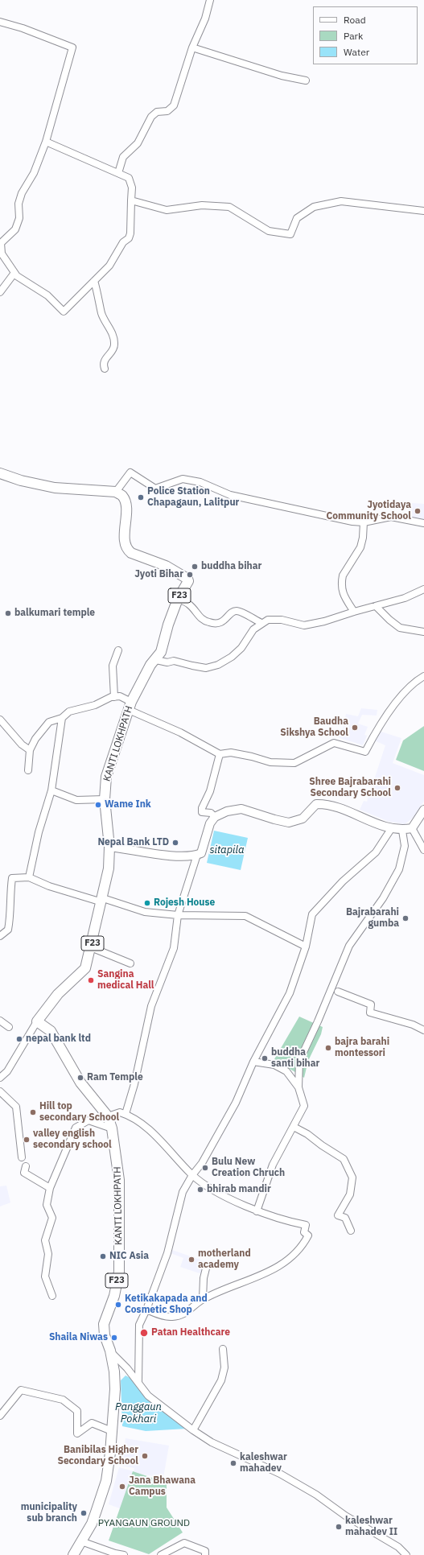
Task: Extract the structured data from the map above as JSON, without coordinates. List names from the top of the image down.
{
  "streets": {
    "main road": ["F23", "KANTI LOKHPATH"]
  },
  "water": ["sitapila", "Panggaun Pokhari"],
  "parks": ["PYANGAUN GROUND"],
  "places": [
    "Police Station Chapagaun, Lalitpur",
    "Jyotidaya Community School",
    "buddha bihar",
    "Jyoti Bihar",
    "balkumari temple",
    "Baudha Sikshya School",
    "Shree Bajrabarahi Secondary School",
    "Wame Ink",
    "Nepal Bank LTD",
    "Rojesh House",
    "Bajrabarahi gumba",
    "Sangina medical Hall",
    "nepal bank ltd",
    "bajra barahi montessori",
    "buddha santi bihar",
    "Ram Temple",
    "Hill top secondary School",
    "valley english secondary school",
    "Bulu New Creation Chruch",
    "bhirab mandir",
    "NIC Asia",
    "motherland academy",
    "Ketikakapada and Cosmetic Shop",
    "Patan Healthcare",
    "Shaila Niwas",
    "Banibilas Higher Secondary School",
    "kaleshwar mahadev",
    "Jana Bhawana Campus",
    "municipality sub branch",
    "kaleshwar mahadev II"
  ],
  "legend": ["Road", "Park", "Water"]
}
